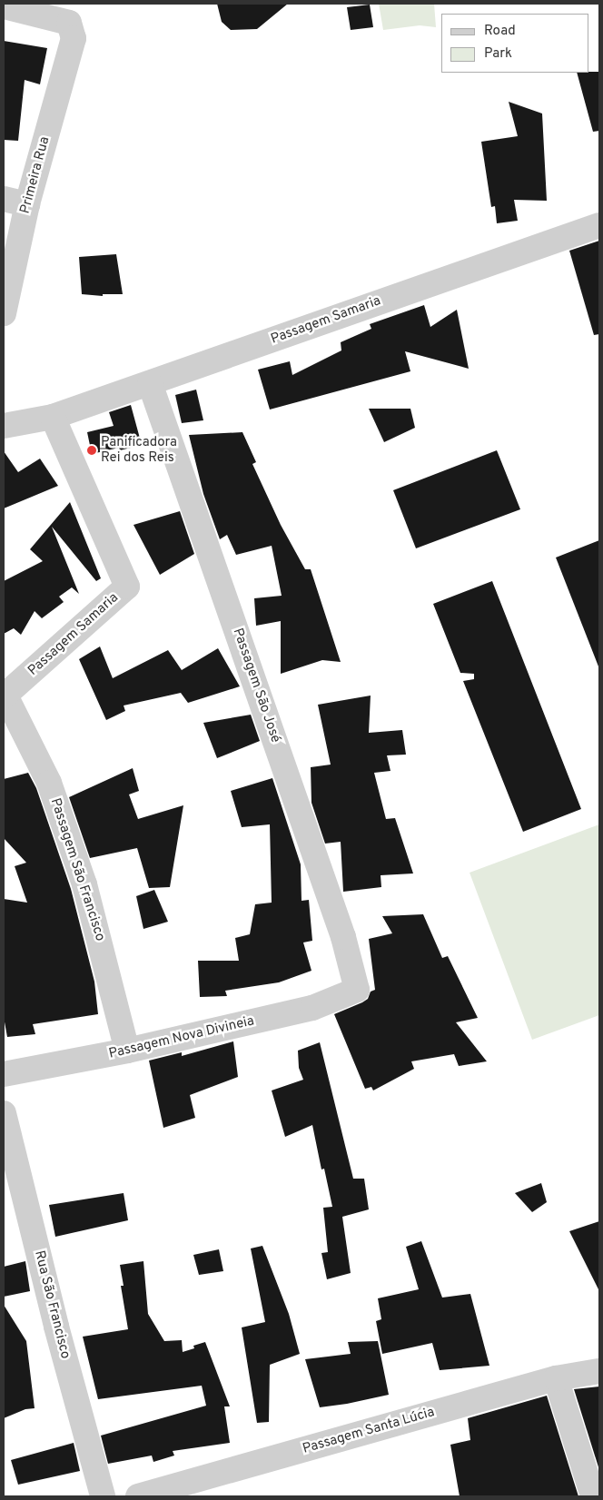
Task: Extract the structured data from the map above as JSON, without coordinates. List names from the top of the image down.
{
  "streets": {
    "street": [
      "Primeira Rua",
      "Passagem Samaria",
      "Passagem São José",
      "Passagem São Francisco",
      "Passagem Nova Divineia",
      "Rua São Francisco",
      "Passagem Santa Lúcia"
    ]
  },
  "crossings": [
    ["Passagem Samaria", "Passagem São José"],
    ["Passagem Samaria", "Passagem São Francisco"],
    ["Passagem São José", "Passagem Nova Divineia"],
    ["Passagem São Francisco", "Passagem Nova Divineia"]
  ],
  "places": ["Panificadora Rei dos Reis"],
  "legend": ["Road", "Park"]
}
